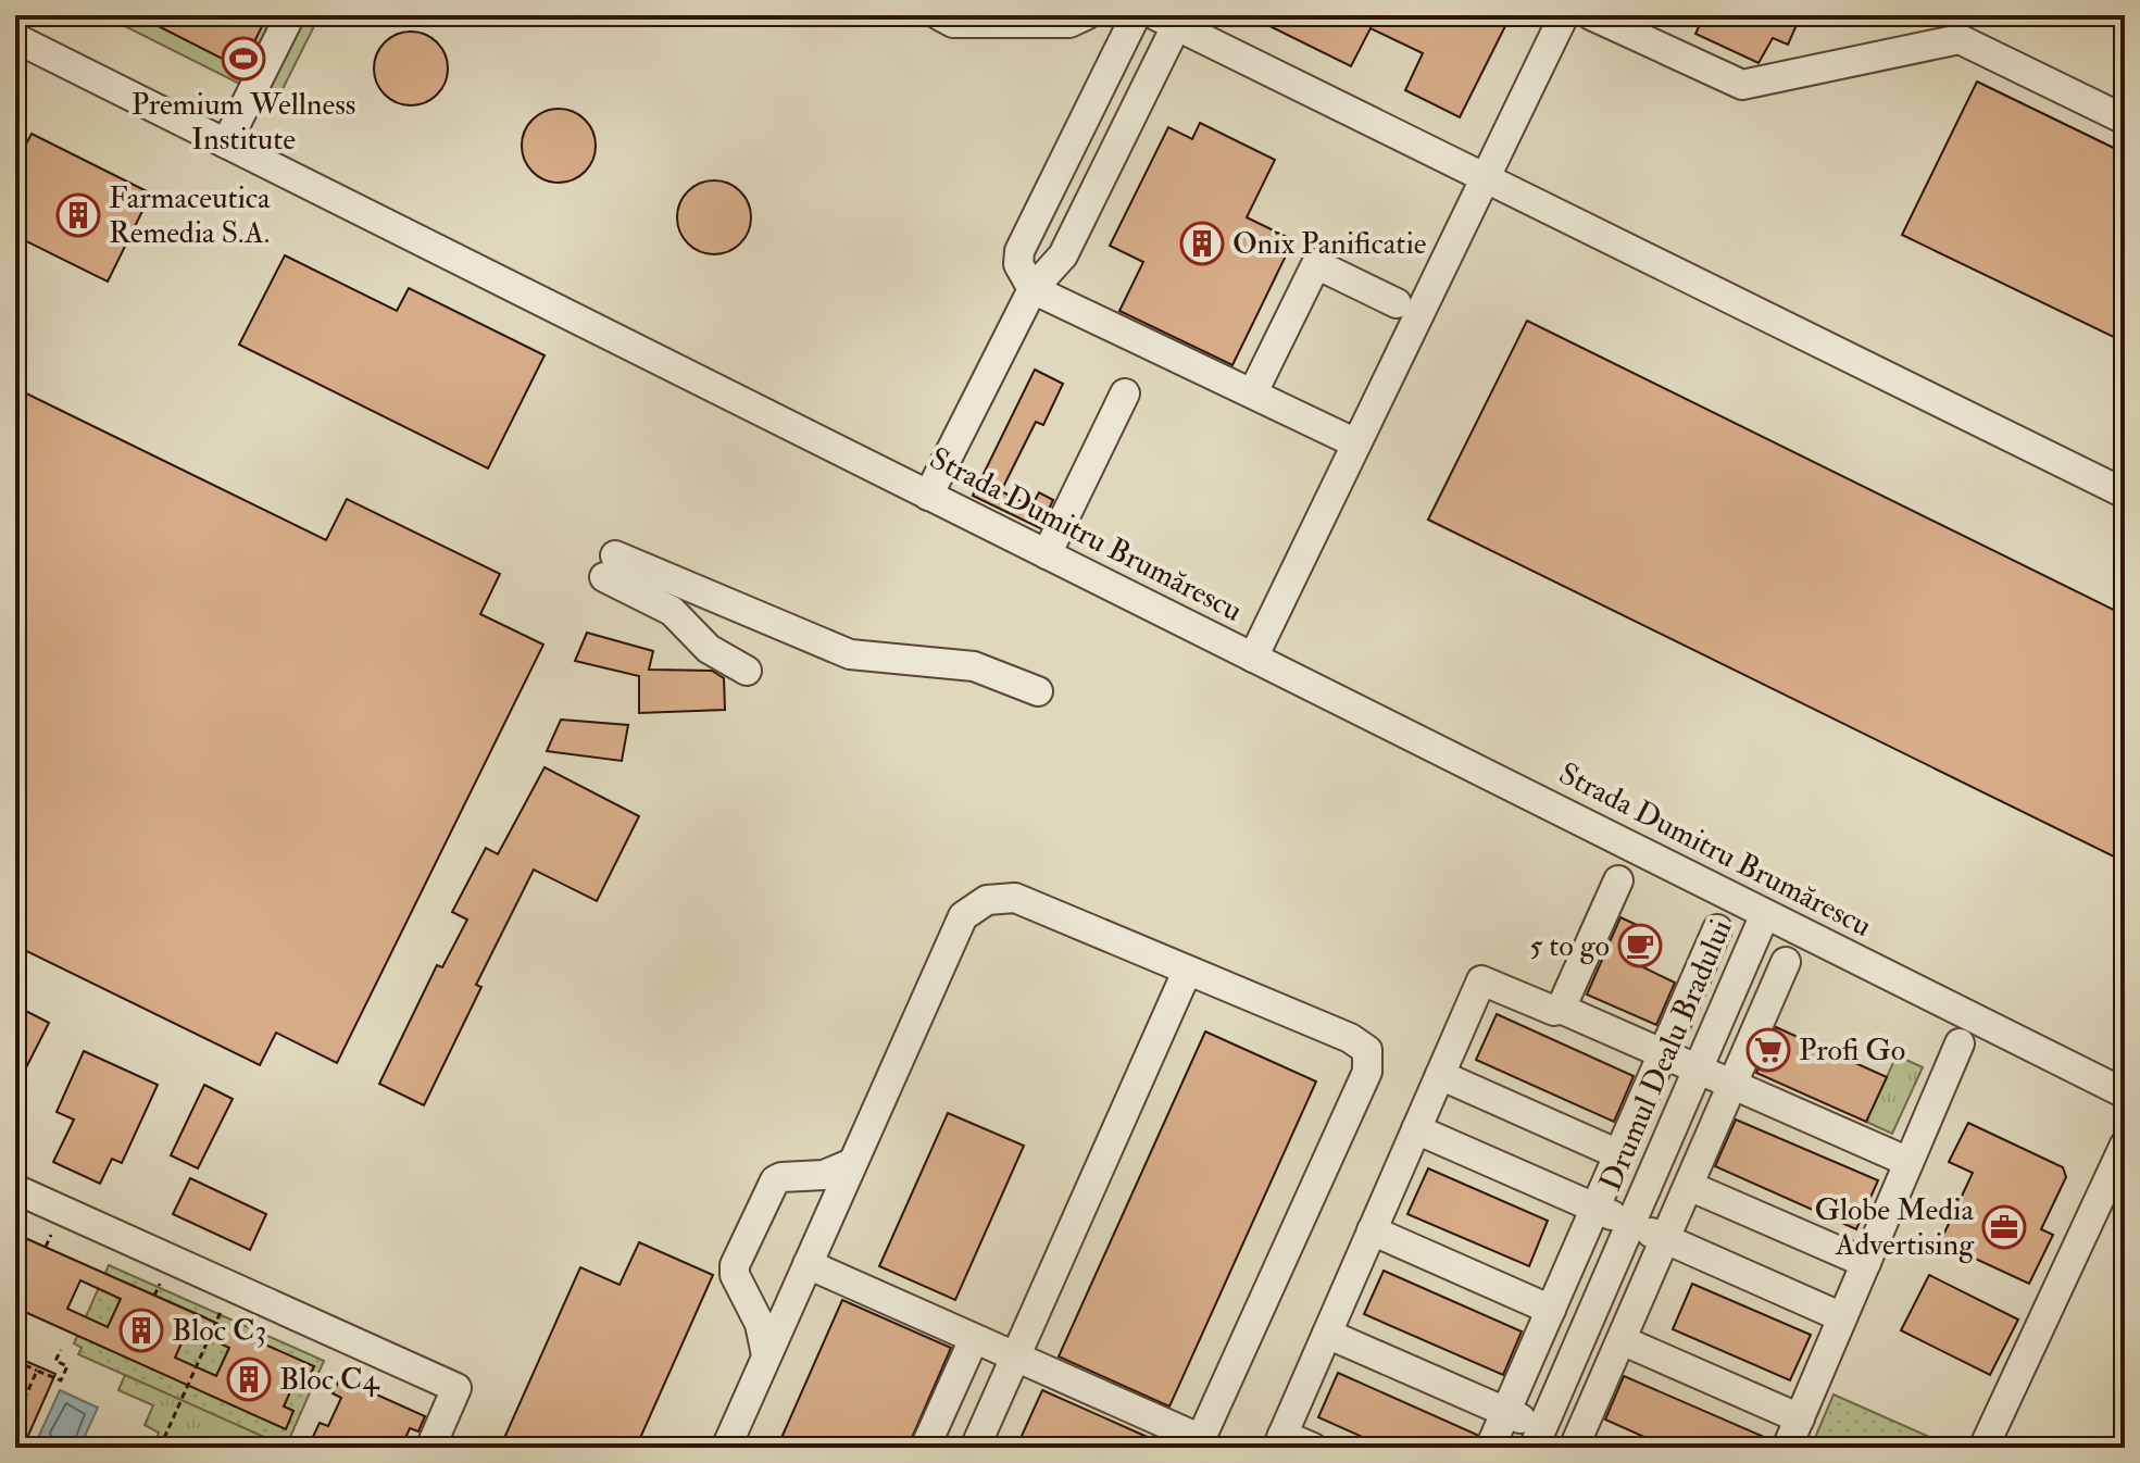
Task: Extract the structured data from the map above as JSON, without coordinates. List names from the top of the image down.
{
  "streets": {
    "street": ["Strada Dumitru Brumărescu", "Drumul Dealu Bradului"]
  },
  "crossings": [
    ["Strada Dumitru Brumărescu", "Drumul Dealu Bradului"]
  ],
  "places": {
    "sports": ["Premium Wellness Institute"],
    "building": [
      "Farmaceutica Remedia S.A.",
      "Onix Panificatie",
      "Bloc C3",
      "Bloc C4"
    ],
    "cafe": ["5 to go"],
    "supermarket": ["Profi Go"],
    "office": ["Globe Media Advertising"]
  }
}
